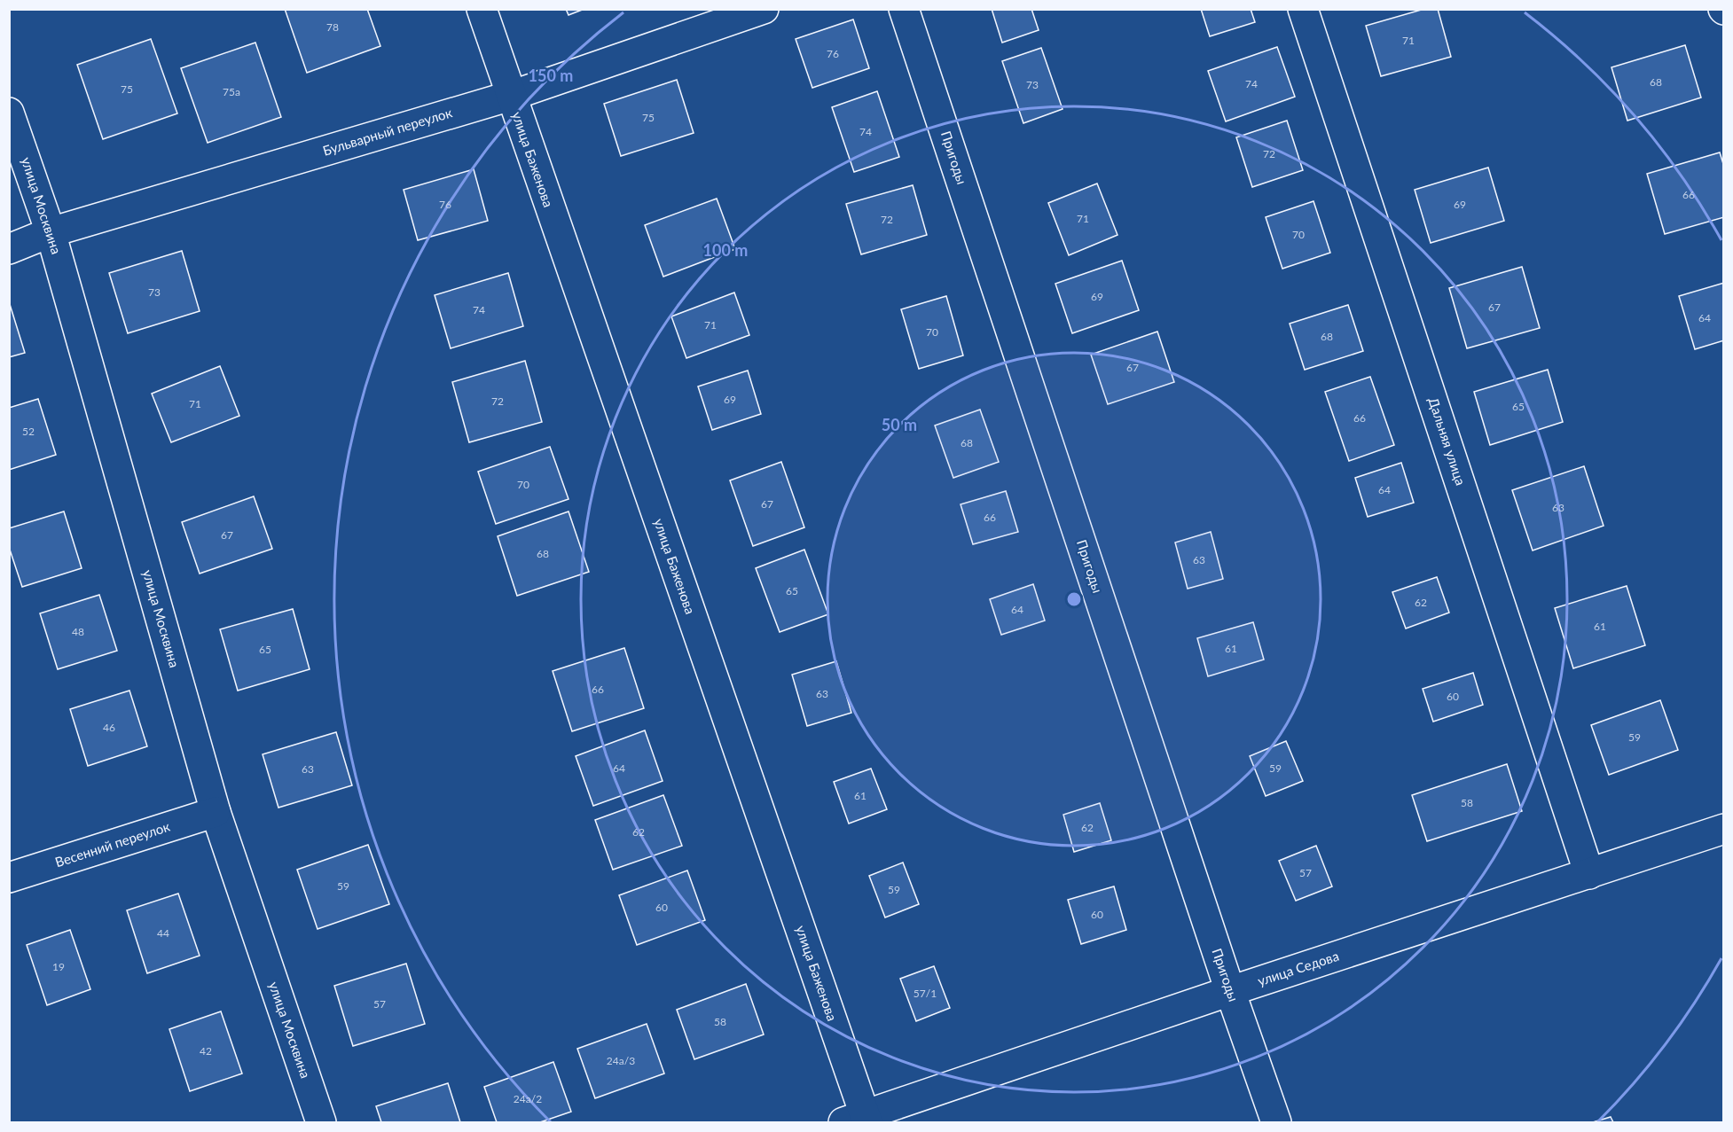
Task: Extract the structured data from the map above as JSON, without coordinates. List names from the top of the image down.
{
  "streets": {
    "street": [
      "Бульварный переулок",
      "Пригоды",
      "улица Баженова",
      "улица Москвина",
      "Дальняя улица",
      "Весенний переулок",
      "улица Седова"
    ]
  },
  "crossings": [
    ["Бульварный переулок", "улица Баженова"],
    ["Бульварный переулок", "улица Москвина"],
    ["Пригоды", "улица Седова"],
    ["улица Баженова", "улица Седова"],
    ["улица Москвина", "Весенний переулок"],
    ["Дальняя улица", "улица Седова"]
  ],
  "house_numbers": [
    "78",
    "71",
    "76",
    "68",
    "74",
    "73",
    "75",
    "75а",
    "75",
    "74",
    "72",
    "66",
    "76",
    "69",
    "71",
    "72",
    "70",
    "73",
    "69",
    "67",
    "74",
    "64",
    "71",
    "70",
    "68",
    "67",
    "69",
    "72",
    "71",
    "65",
    "66",
    "52",
    "68",
    "70",
    "64",
    "67",
    "63",
    "66",
    "67",
    "68",
    "63",
    "65",
    "62",
    "64",
    "61",
    "48",
    "61",
    "65",
    "66",
    "63",
    "60",
    "46",
    "59",
    "64",
    "59",
    "63",
    "61",
    "58",
    "62",
    "62",
    "57",
    "59",
    "59",
    "60",
    "60",
    "44",
    "19",
    "57/1",
    "57",
    "58",
    "42",
    "24а/3",
    "24а/2"
  ],
  "rings": ["150 m", "100 m", "50 m"]
}
